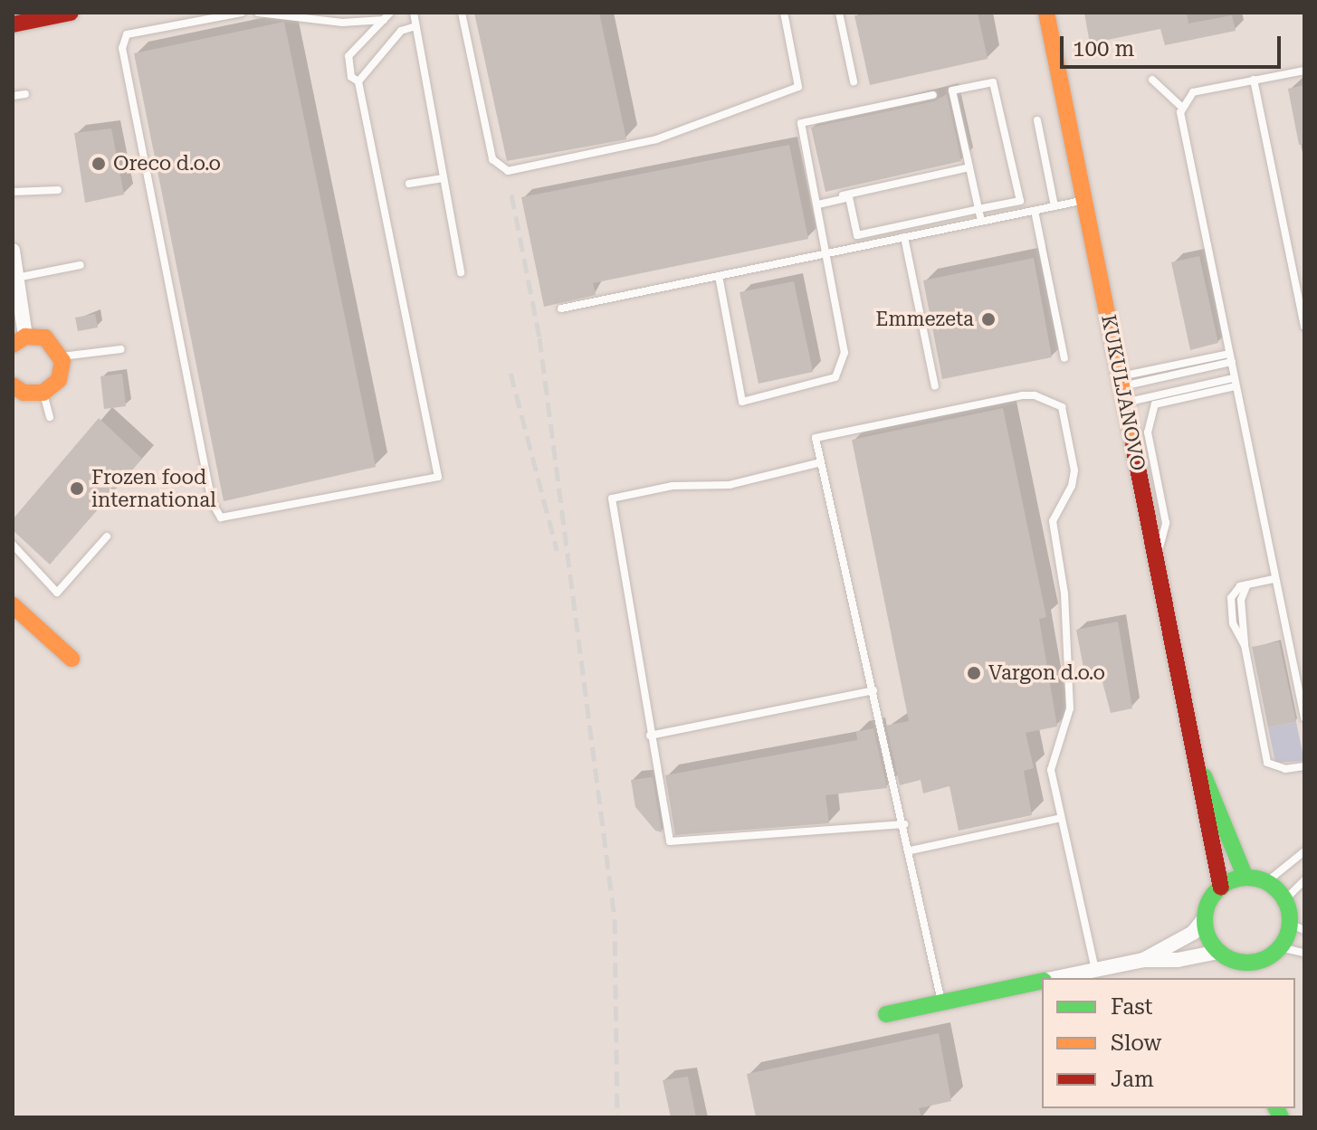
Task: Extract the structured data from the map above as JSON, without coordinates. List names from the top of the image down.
{
  "streets": {
    "main road": ["KUKULJANOVO"]
  },
  "places": [
    "Oreco d.o.o",
    "Emmezeta",
    "Frozen food international",
    "Vargon d.o.o"
  ],
  "legend": ["Fast", "Slow", "Jam"],
  "scale_bar": "100 m"
}
